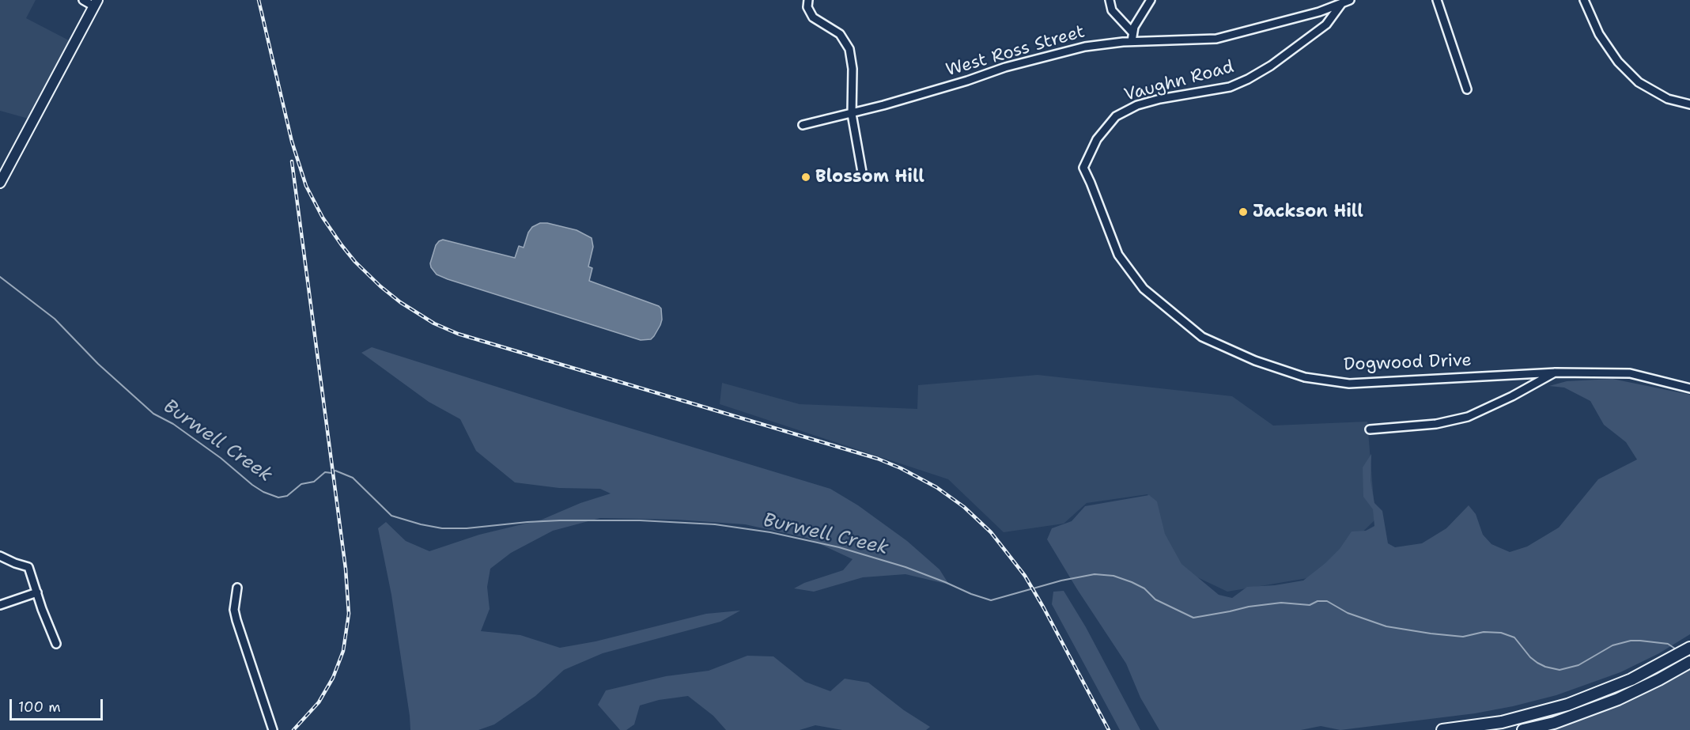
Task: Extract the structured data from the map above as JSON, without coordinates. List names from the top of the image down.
{
  "streets": {
    "street": ["West Ross Street", "Vaughn Road", "Dogwood Drive"]
  },
  "crossings": [
    ["West Ross Street", "Vaughn Road"],
    ["Vaughn Road", "Dogwood Drive"]
  ],
  "water": ["Burwell Creek"],
  "places": ["Blossom Hill", "Jackson Hill"],
  "scale_bar": "100 m"
}
